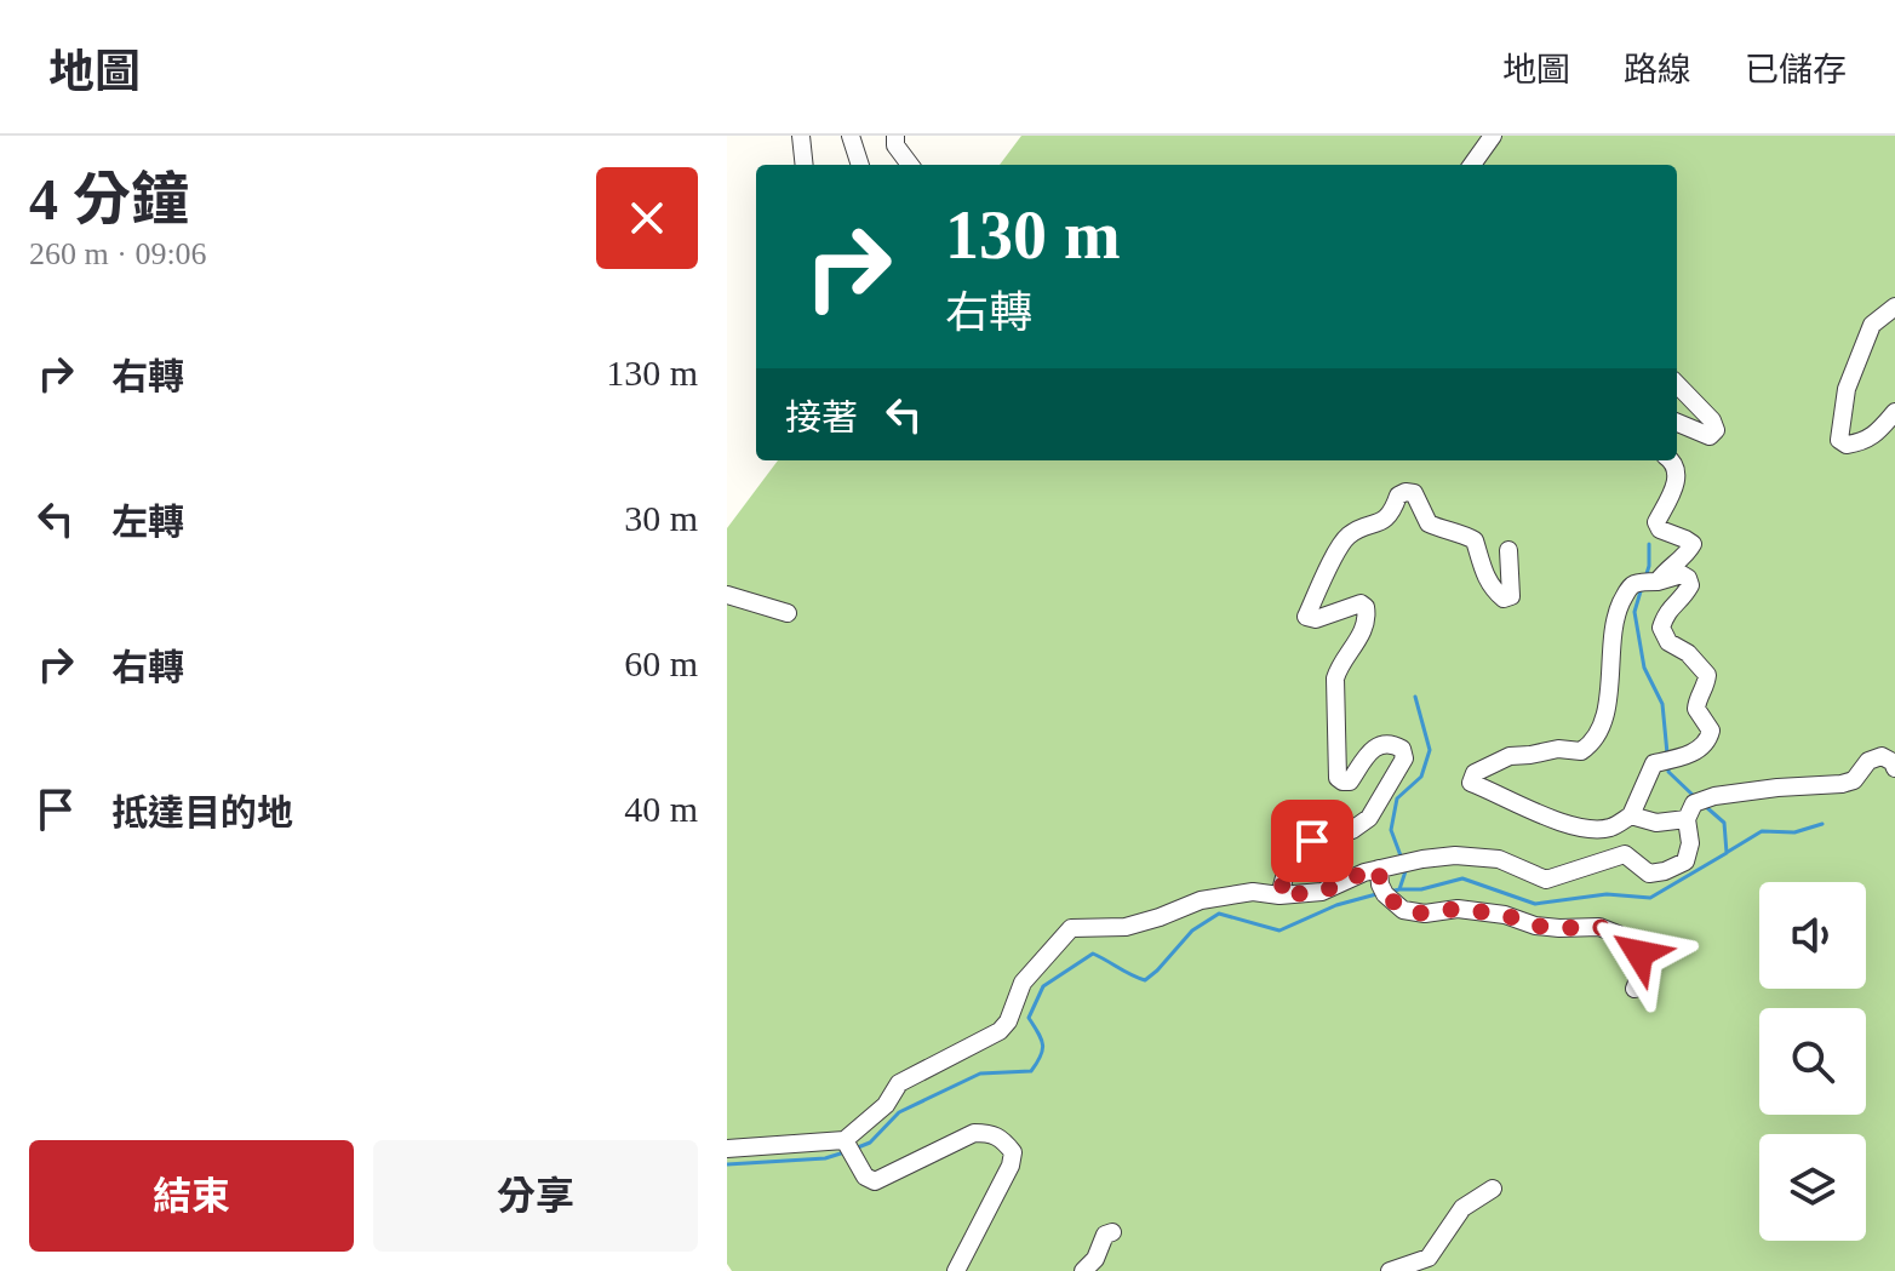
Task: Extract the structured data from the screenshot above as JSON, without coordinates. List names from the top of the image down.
{
  "page": {
    "header": "地圖",
    "nav": ["地圖", "路線", "已儲存"],
    "heading": ["4 分鐘", "260 m · 09:06"],
    "turn": ["130 m", "右轉"],
    "list": [
      {
        "name": "右轉",
        "value": "130 m"
      },
      {
        "name": "左轉",
        "value": "30 m"
      },
      {
        "name": "右轉",
        "value": "60 m"
      },
      {
        "name": "抵達目的地",
        "value": "40 m"
      }
    ],
    "then": "接著",
    "buttons": ["結束", "分享"]
  }
}
